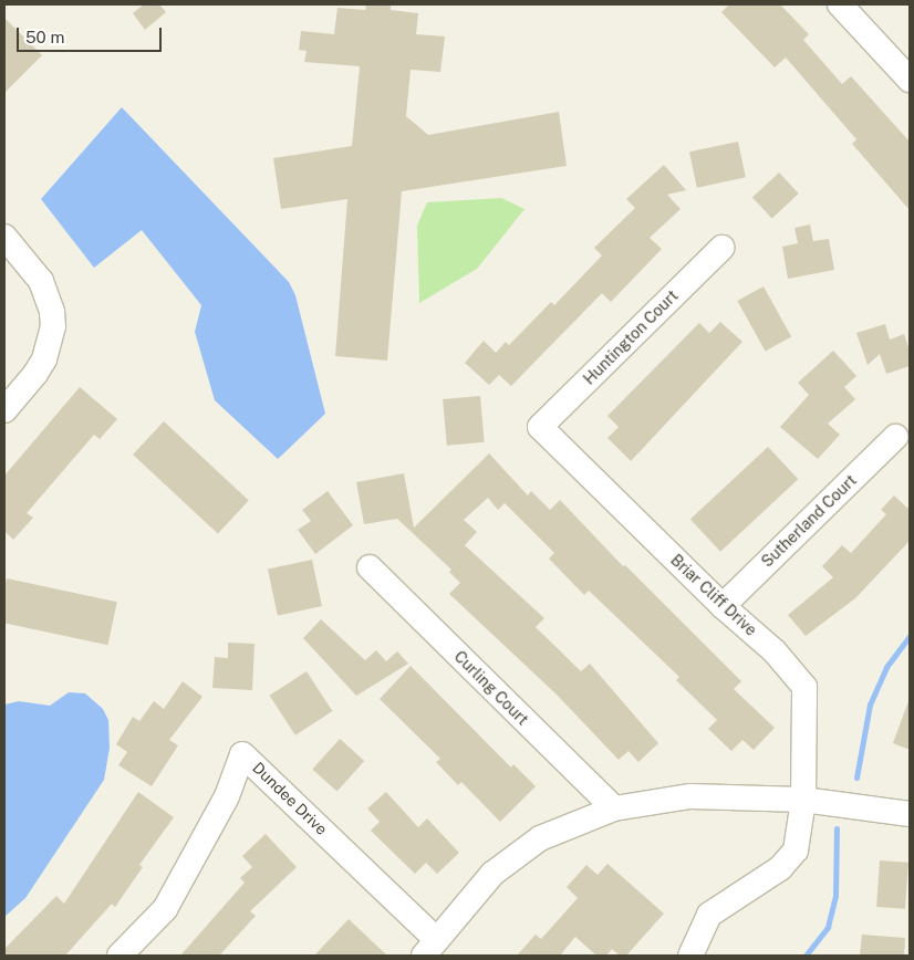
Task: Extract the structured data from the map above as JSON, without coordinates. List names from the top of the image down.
{
  "streets": {
    "street": [
      "Huntington Court",
      "Sutherland Court",
      "Briar Cliff Drive",
      "Curling Court",
      "Dundee Drive"
    ]
  },
  "crossings": [
    ["Huntington Court", "Briar Cliff Drive"],
    ["Sutherland Court", "Briar Cliff Drive"]
  ],
  "scale_bar": "50 m"
}
